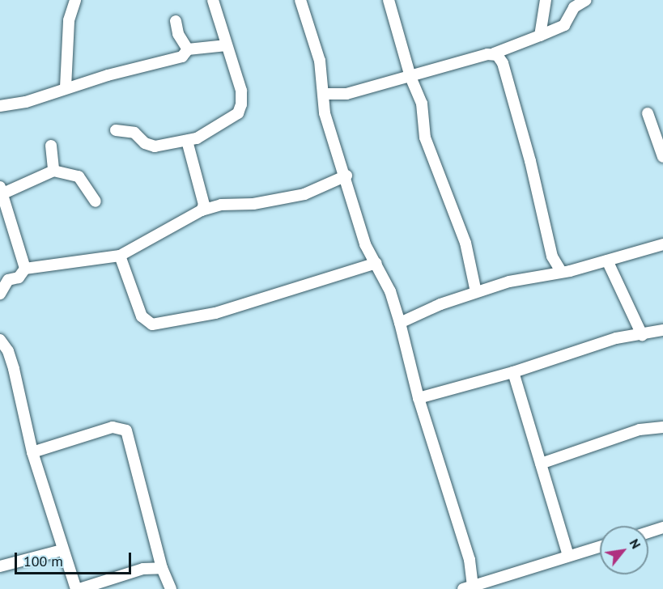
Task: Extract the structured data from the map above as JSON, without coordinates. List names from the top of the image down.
{
  "scale_bar": "100 m",
  "north": "top right"
}
